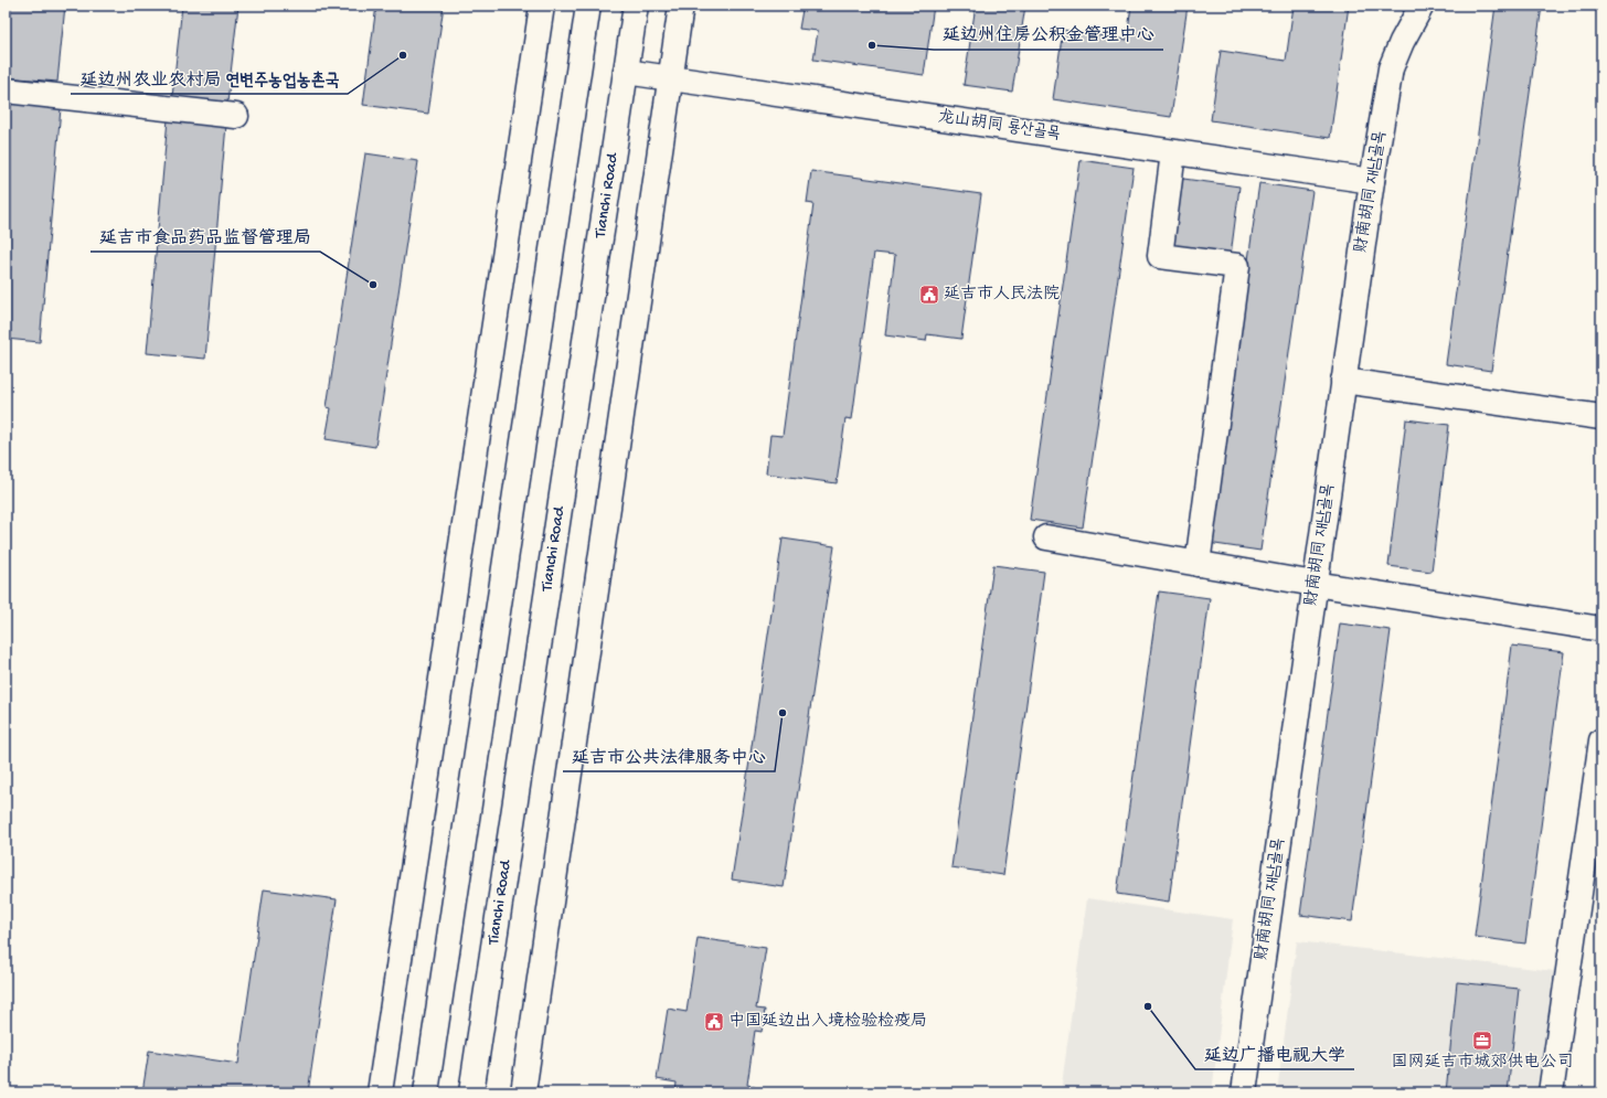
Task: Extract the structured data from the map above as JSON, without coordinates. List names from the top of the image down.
{
  "streets": {
    "street": ["龙山胡同 룡산골목", "财南胡同 재남골목", "Tianchi Road"]
  },
  "crossings": [
    ["龙山胡同 룡산골목", "财南胡同 재남골목"],
    ["龙山胡同 룡산골목", "Tianchi Road"]
  ],
  "places": {
    "other": [
      "延边州住房公积金管理中心",
      "延边州农业农村局 연변주농업농촌국",
      "延吉市食品药品监督管理局",
      "延吉市公共法律服务中心",
      "延边广播电视大学"
    ],
    "public building": ["延吉市人民法院", "中国延边出入境检验检疫局"],
    "office": ["国网延吉市城郊供电公司"]
  }
}
